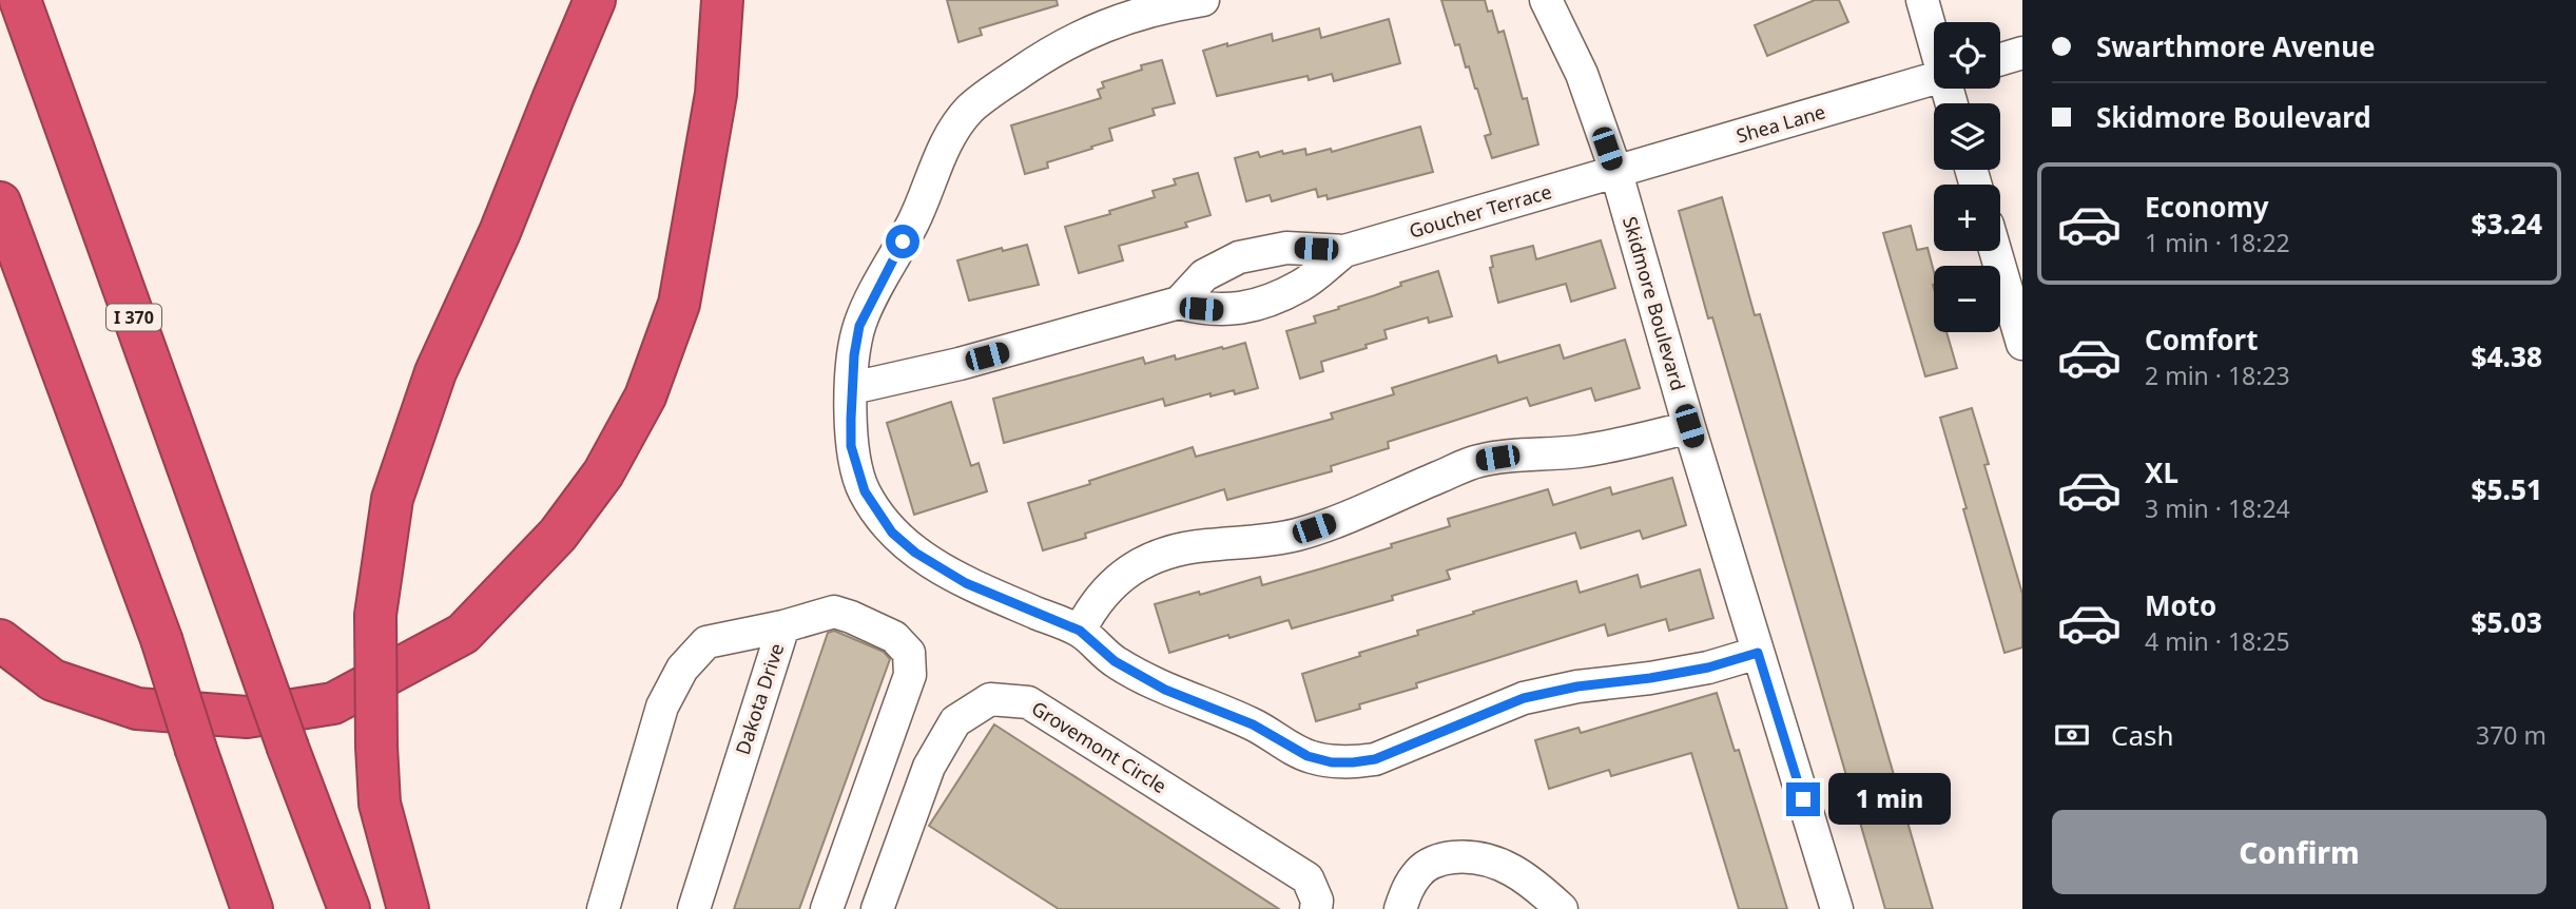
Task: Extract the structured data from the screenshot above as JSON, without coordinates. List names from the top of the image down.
{
  "streets": {
    "highway": ["I 370"],
    "street": [
      "Shea Lane",
      "Goucher Terrace",
      "Skidmore Boulevard",
      "Dakota Drive",
      "Grovemont Circle"
    ]
  },
  "crossings": [
    ["Shea Lane", "Goucher Terrace"],
    ["Shea Lane", "Skidmore Boulevard"],
    ["Goucher Terrace", "Skidmore Boulevard"]
  ],
  "page": {
    "banner": ["Swarthmore Avenue", "Skidmore Boulevard"],
    "map_buttons": ["+", "−"],
    "list": [
      {
        "name": "Economy",
        "note": "1 min · 18:22",
        "value": "$3.24"
      },
      {
        "name": "Comfort",
        "note": "2 min · 18:23",
        "value": "$4.38"
      },
      {
        "name": "XL",
        "note": "3 min · 18:24",
        "value": "$5.51"
      },
      {
        "name": "Moto",
        "note": "4 min · 18:25",
        "value": "$5.03"
      }
    ],
    "pay": ["Cash", "370 m"],
    "bubble": "1 min",
    "buttons": "Confirm"
  }
}
